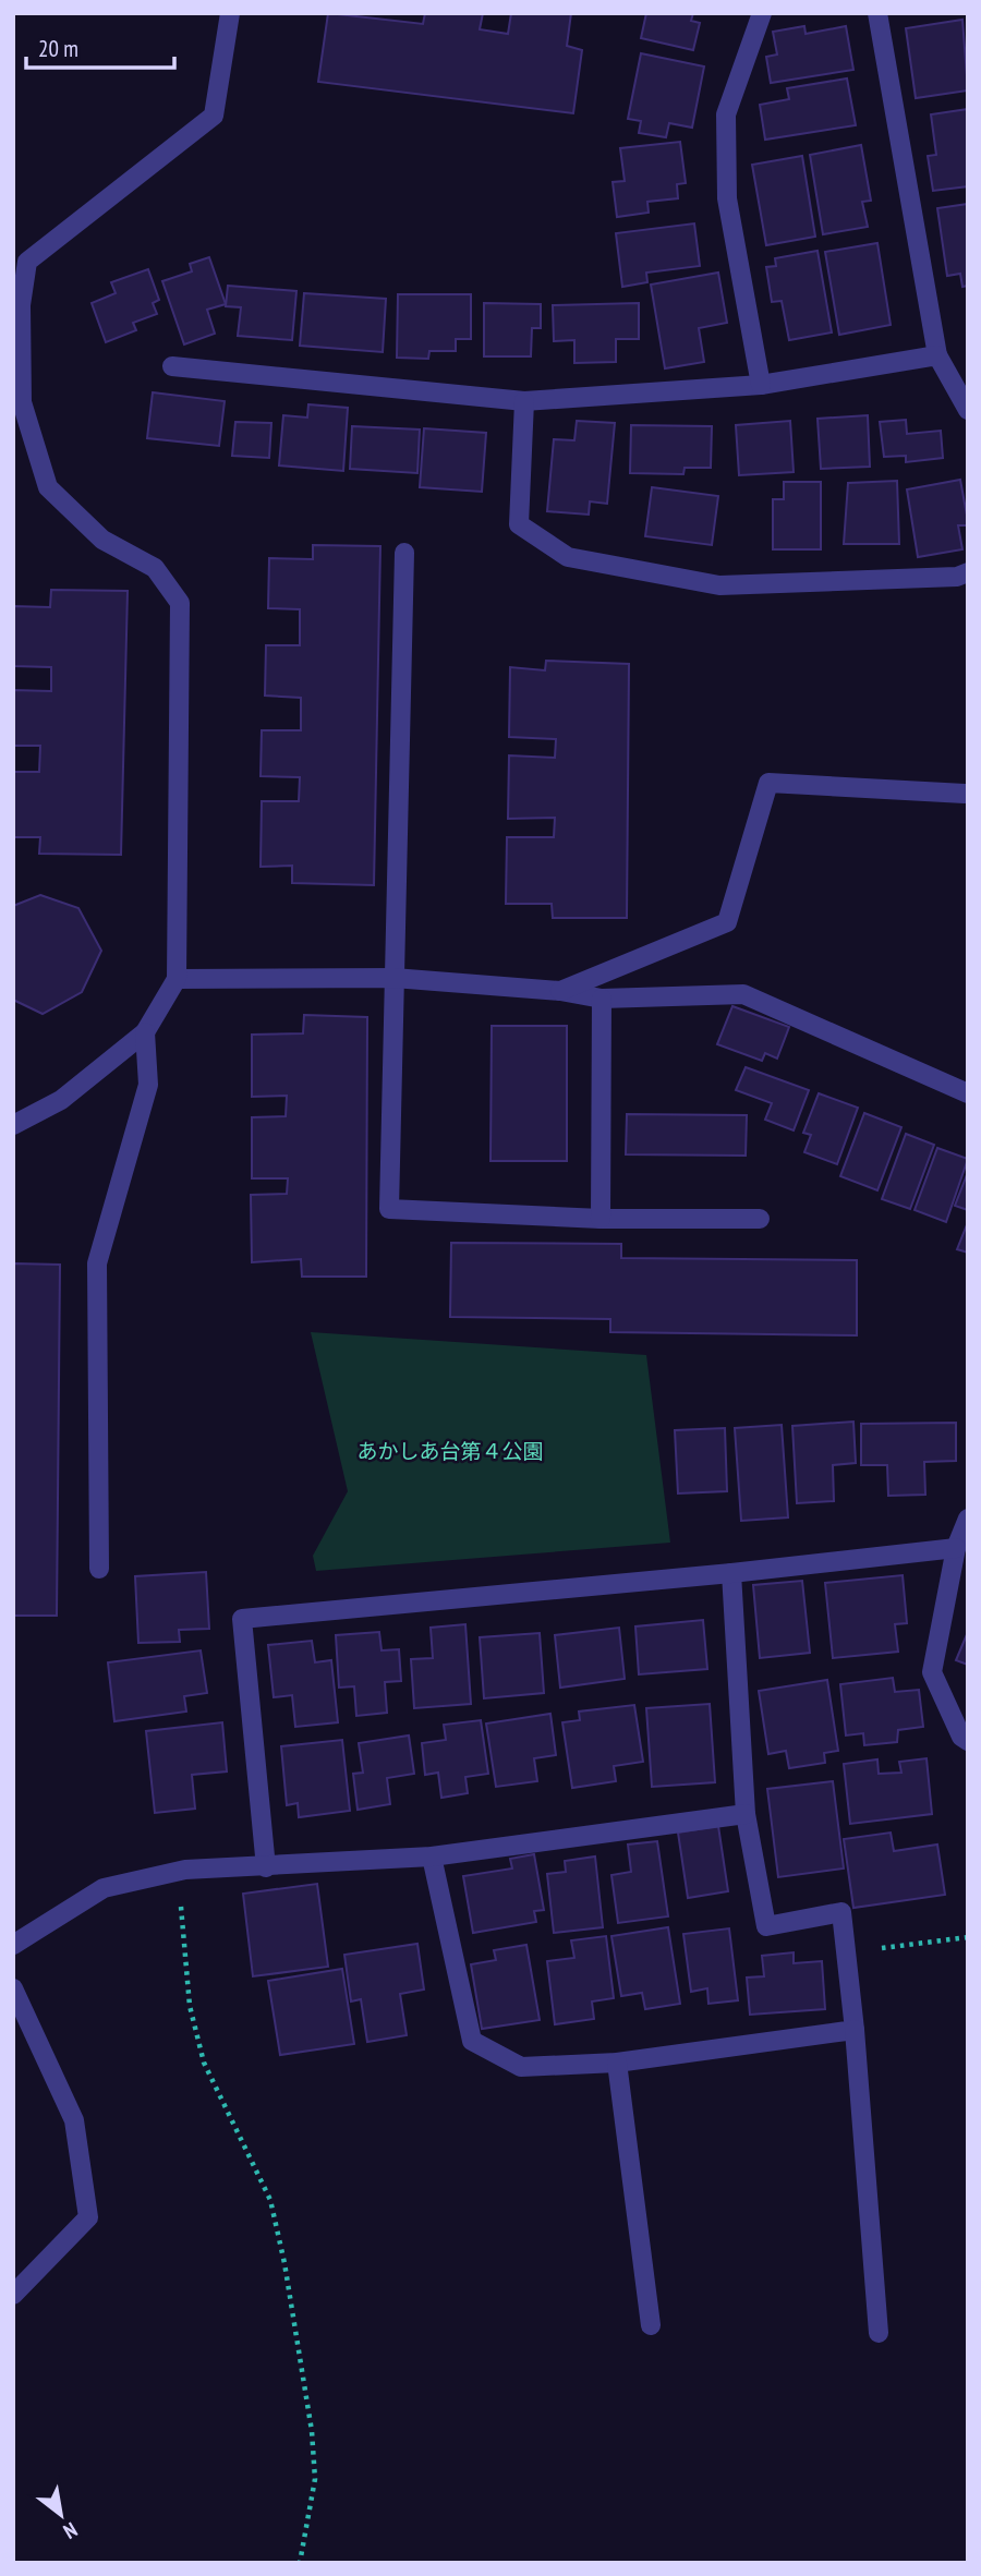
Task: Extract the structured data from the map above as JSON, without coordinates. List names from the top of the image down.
{
  "parks": ["あかしあ台第４公園"],
  "scale_bar": "20 m",
  "north": "bottom right"
}
